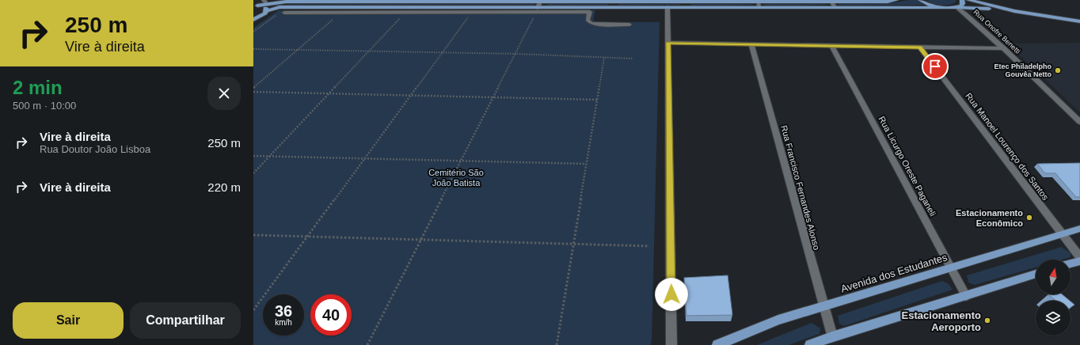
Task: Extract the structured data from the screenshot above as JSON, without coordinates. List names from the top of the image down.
{
  "streets": {
    "main road": ["Avenida dos Estudantes"],
    "street": [
      "Rua Onofre Benetti",
      "Rua Manoel Lourenço dos Santos",
      "Rua Licurgo Oreste Paganeli",
      "Rua Francisco Fernandes Alonso"
    ]
  },
  "crossings": [
    ["Rua Manoel Lourenço dos Santos", "Avenida dos Estudantes"],
    ["Rua Licurgo Oreste Paganeli", "Avenida dos Estudantes"],
    ["Rua Francisco Fernandes Alonso", "Avenida dos Estudantes"]
  ],
  "parks": ["Cemitério São João Batista"],
  "places": ["Etec Philadelpho Gouvêa Netto", "Estacionamento Econômico", "Estacionamento Aeroporto"],
  "north": "top",
  "page": {
    "turn": ["250 m", "Vire à direita"],
    "heading": ["2 min", "500 m · 10:00"],
    "list": [
      {
        "name": "Vire à direita",
        "note": "Rua Doutor João Lisboa",
        "value": "250 m"
      },
      {
        "name": "Vire à direita",
        "value": "220 m"
      }
    ],
    "speed": "36 km/h",
    "limit": "40",
    "buttons": ["Sair", "Compartilhar"]
  }
}
